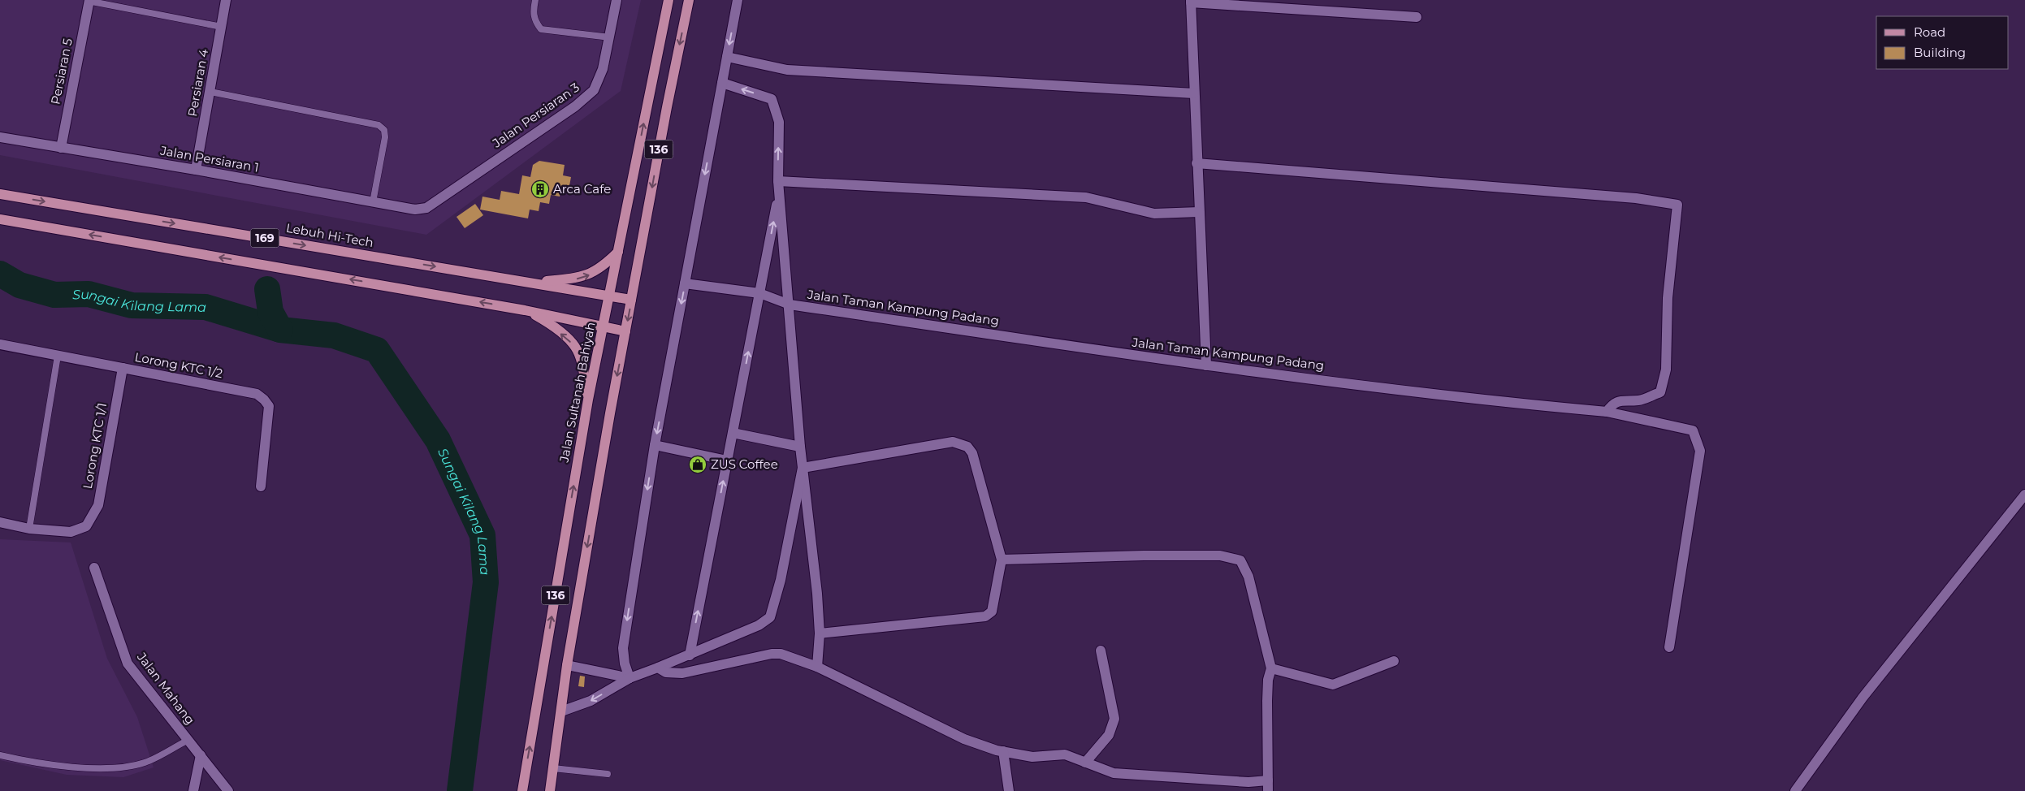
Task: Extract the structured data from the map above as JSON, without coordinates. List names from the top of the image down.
{
  "streets": {
    "main road": [
      "136",
      "Lebuh Hi-Tech",
      "169",
      "Jalan Sultanah Bahiyah"
    ],
    "street": [
      "Persiaran 5",
      "Persiaran 4",
      "Jalan Persiaran 3",
      "Jalan Persiaran 1",
      "Jalan Taman Kampung Padang",
      "Lorong KTC 1/2",
      "Lorong KTC 1/1",
      "Jalan Mahang"
    ]
  },
  "crossings": [
    ["Persiaran 5", "Jalan Persiaran 1"],
    ["Persiaran 4", "Jalan Persiaran 1"],
    ["Jalan Persiaran 3", "Jalan Persiaran 1"],
    ["136", "Lebuh Hi-Tech"],
    ["136", "169"],
    ["Lebuh Hi-Tech", "Jalan Sultanah Bahiyah"],
    ["169", "Jalan Sultanah Bahiyah"],
    ["Lorong KTC 1/2", "Lorong KTC 1/1"]
  ],
  "water": ["Sungai Kilang Lama"],
  "places": {
    "building": ["Arca Cafe"],
    "shop": ["ZUS Coffee"]
  },
  "legend": ["Road", "Building"]
}
